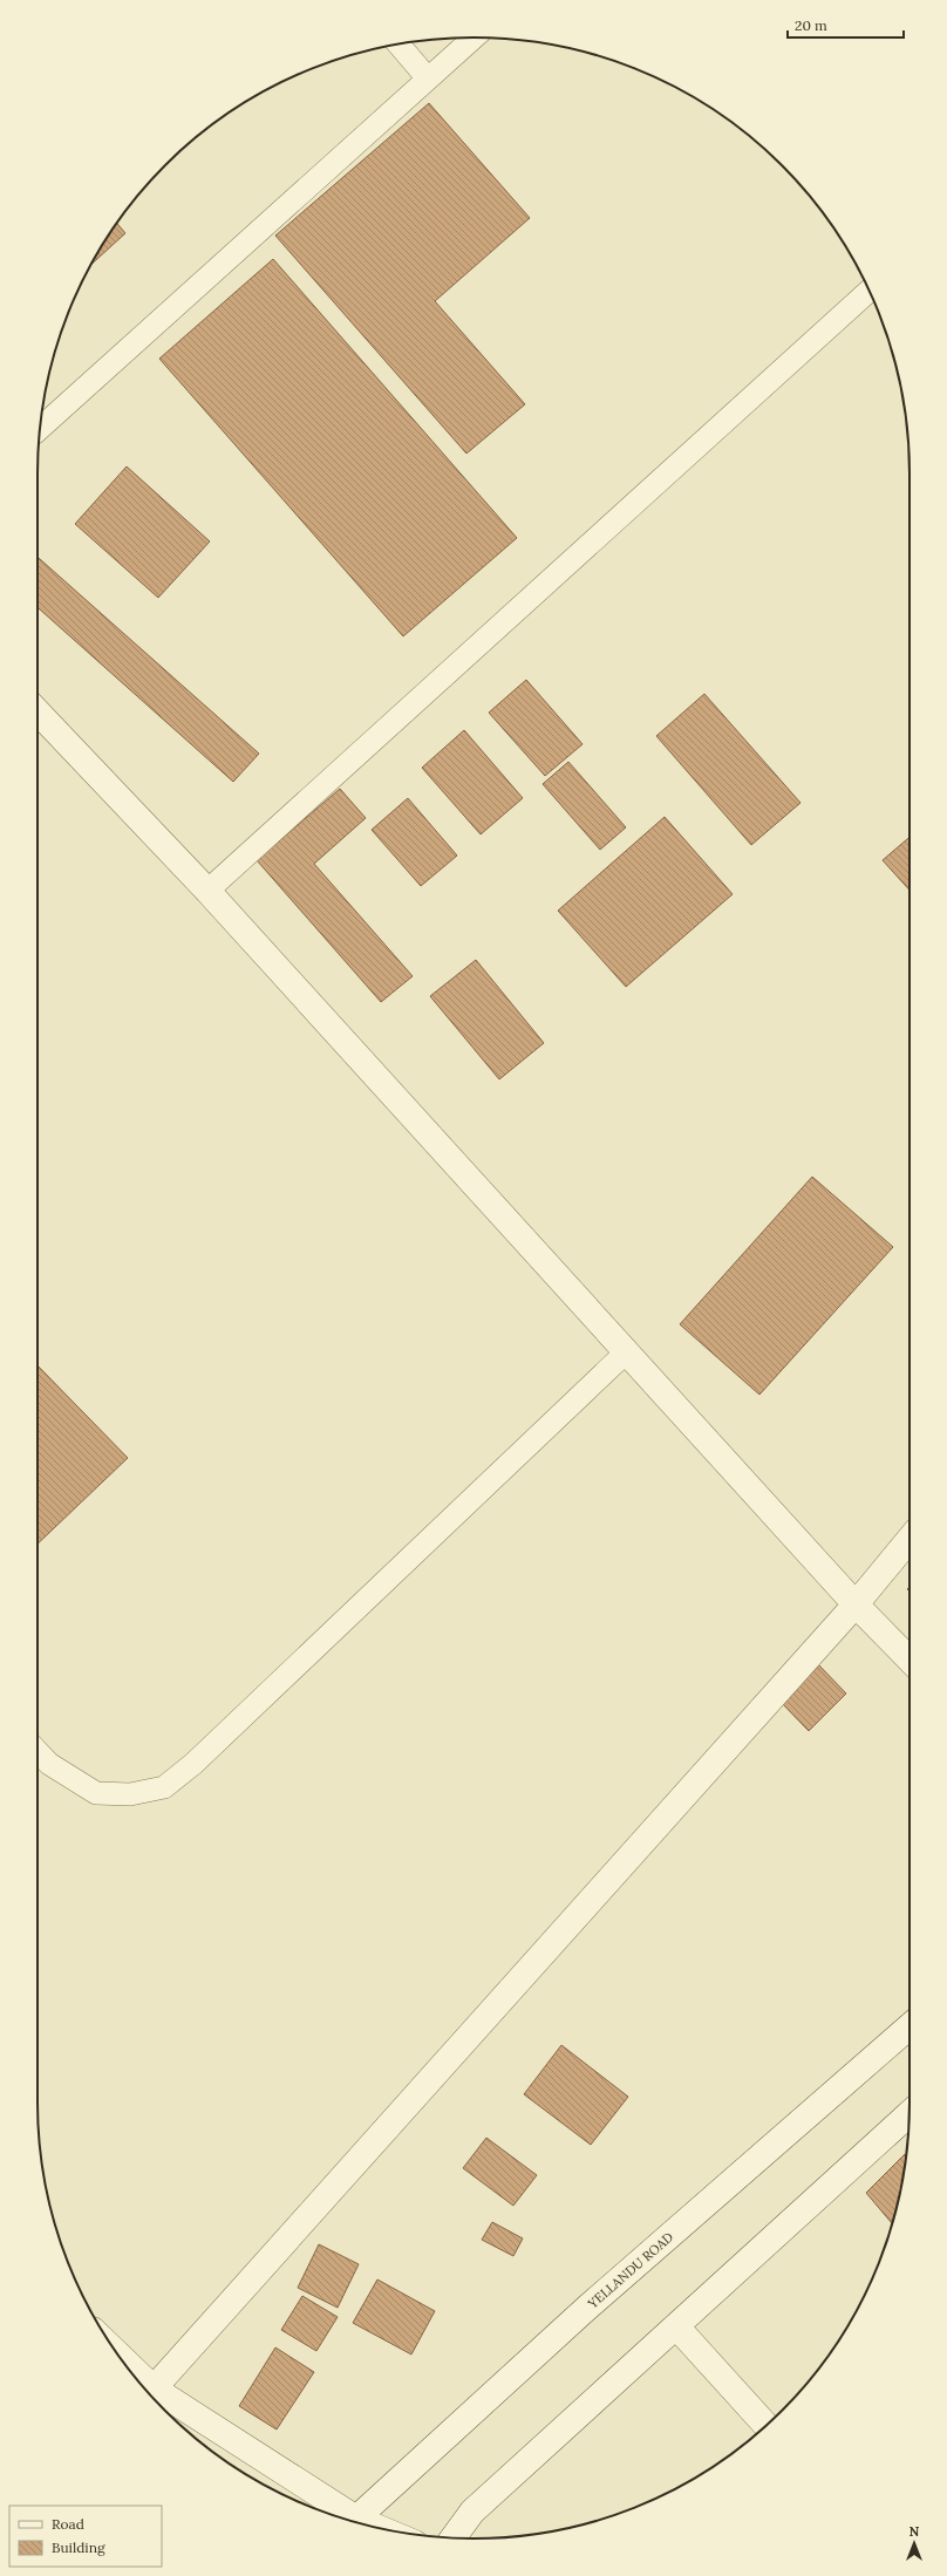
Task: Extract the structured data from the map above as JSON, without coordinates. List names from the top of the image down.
{
  "streets": {
    "street": ["YELLANDU ROAD"]
  },
  "legend": ["Road", "Building"],
  "scale_bar": "20 m",
  "north": "top"
}
